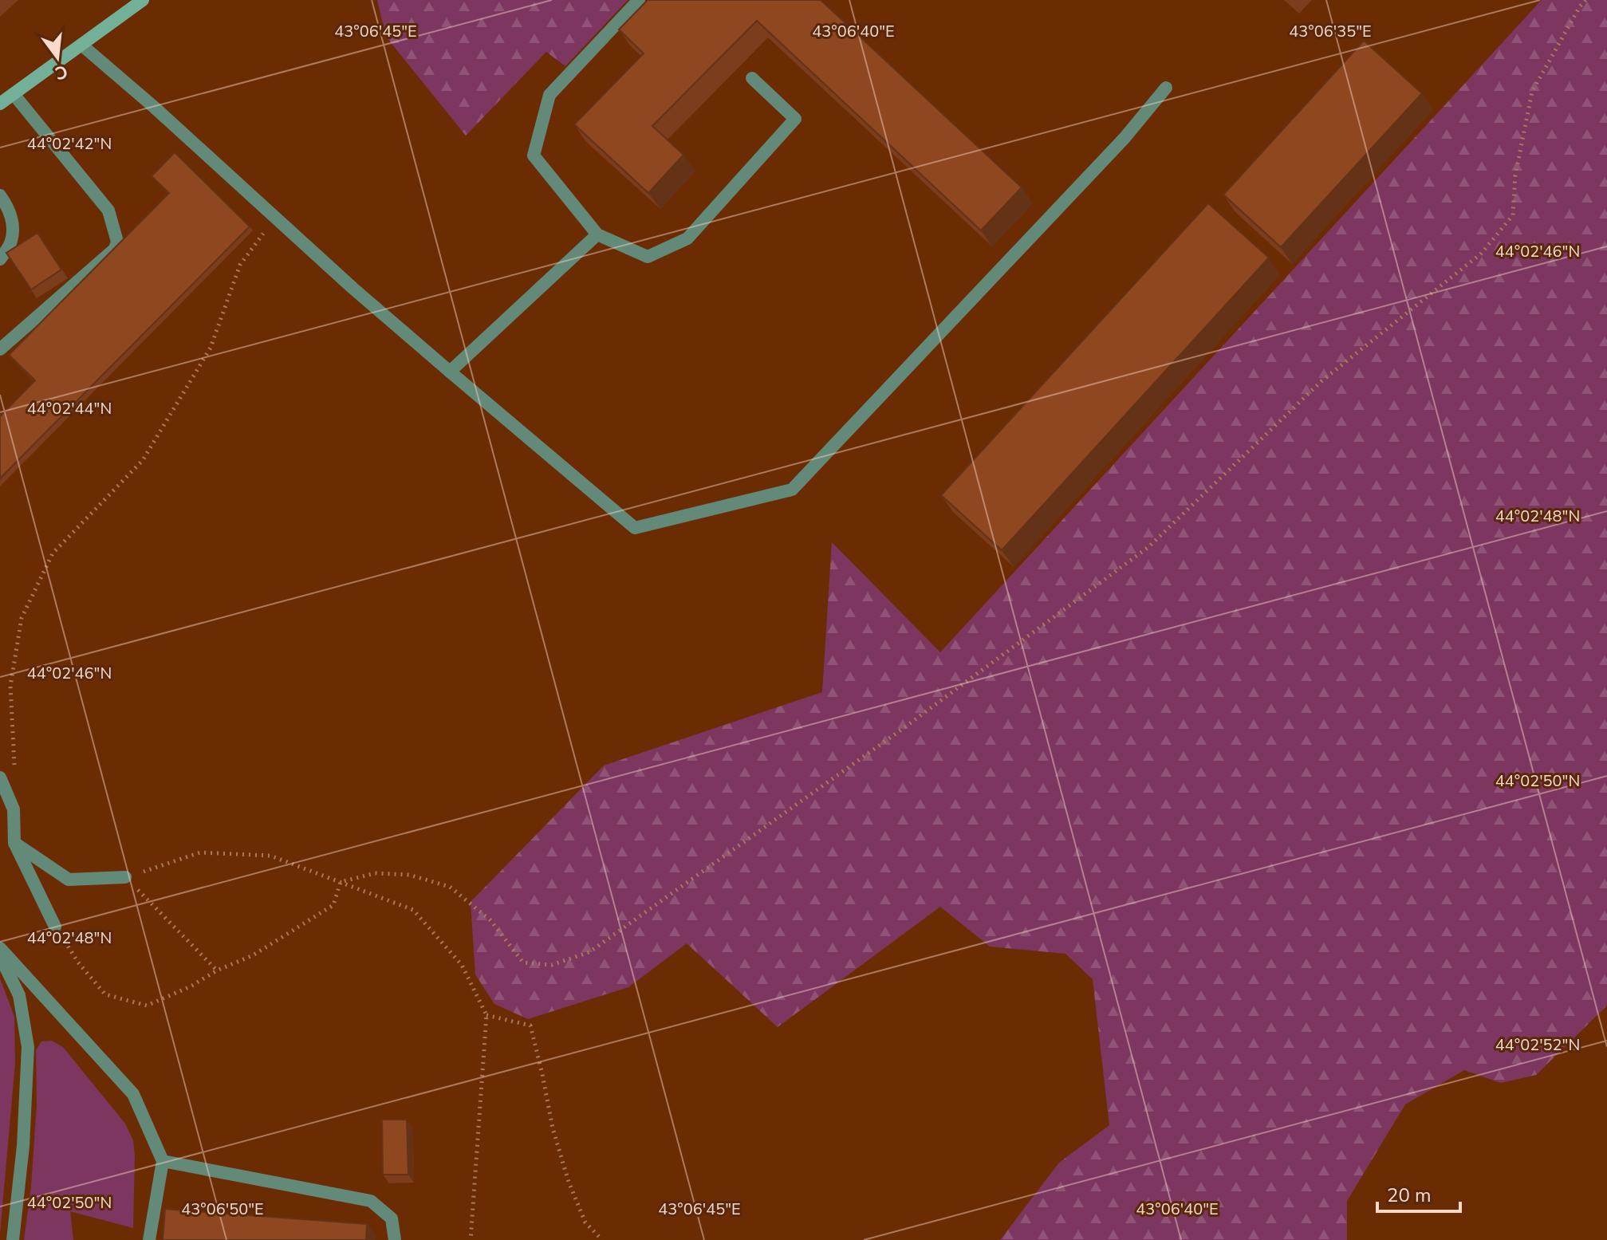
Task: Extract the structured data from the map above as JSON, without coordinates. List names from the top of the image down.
{
  "scale_bar": "20 m",
  "north": "bottom",
  "coordinates": [
    "43°06'45\"E",
    "43°06'40\"E",
    "43°06'35\"E",
    "44°02'42\"N",
    "44°02'46\"N",
    "44°02'44\"N",
    "44°02'48\"N",
    "44°02'50\"N",
    "44°02'52\"N",
    "43°06'50\"E"
  ]
}
